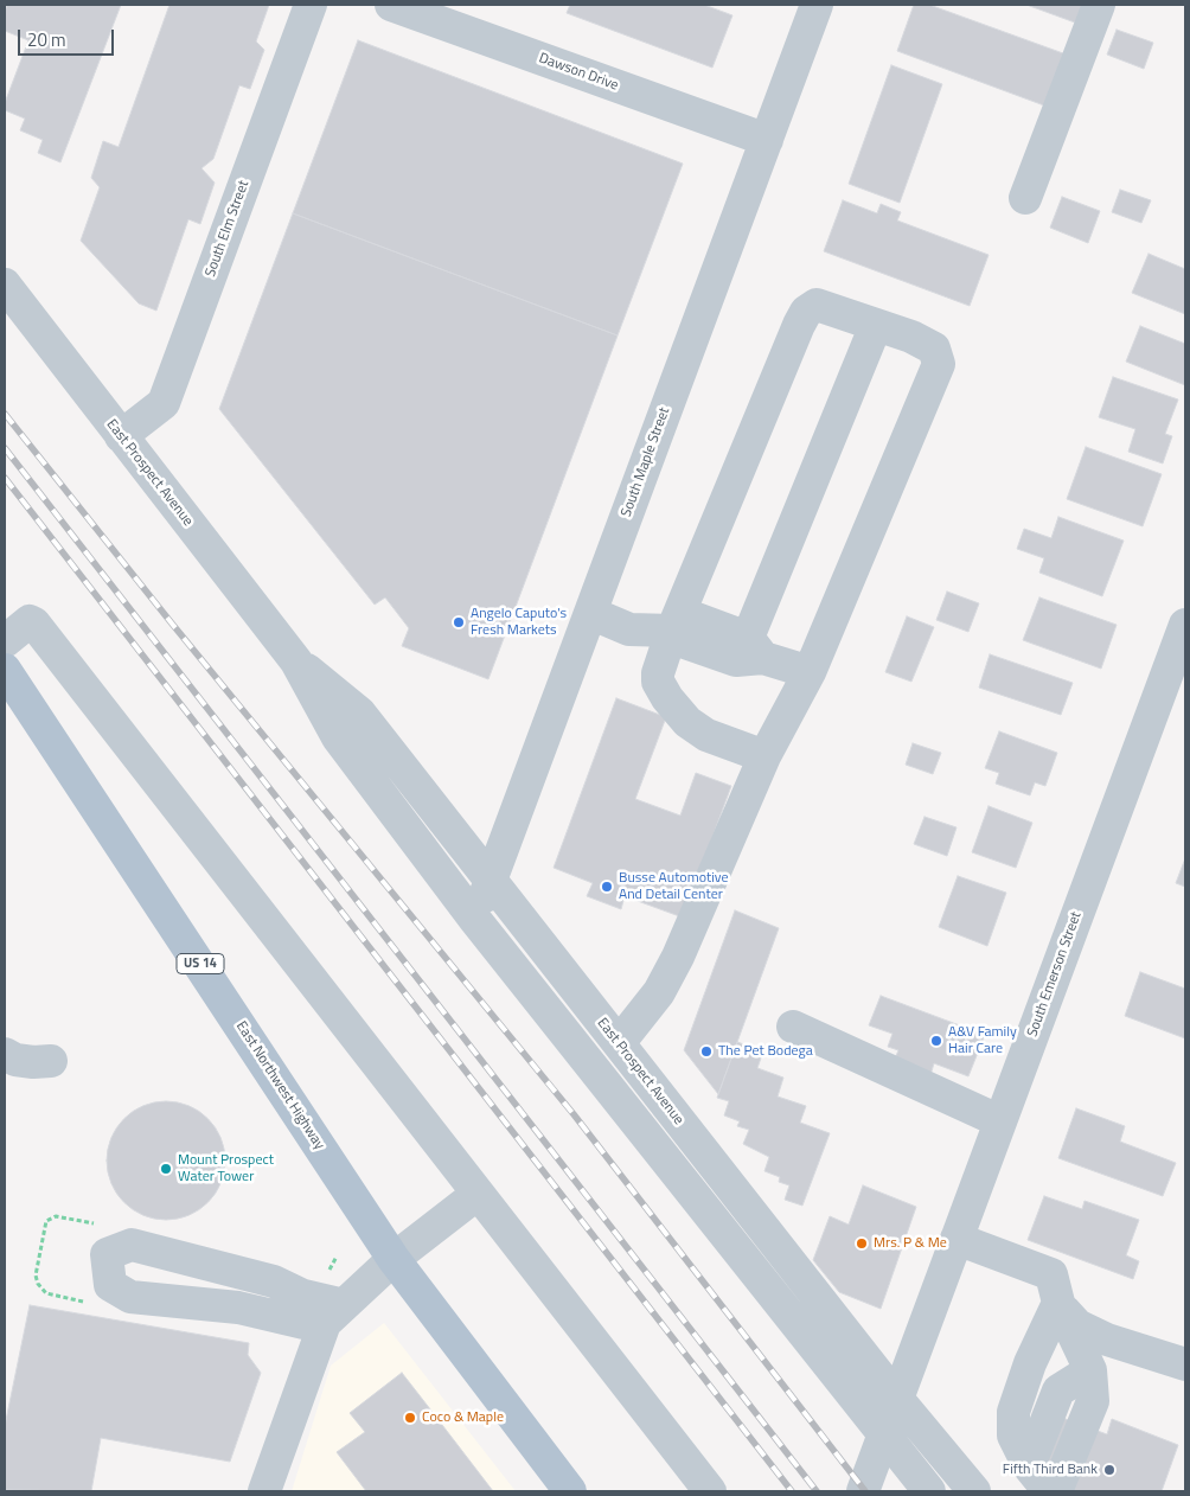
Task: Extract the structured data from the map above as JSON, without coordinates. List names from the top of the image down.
{
  "streets": {
    "main road": ["US 14", "East Northwest Highway"],
    "street": [
      "Dawson Drive",
      "South Elm Street",
      "South Maple Street",
      "East Prospect Avenue",
      "South Emerson Street"
    ]
  },
  "crossings": [
    ["Dawson Drive", "South Maple Street"],
    ["South Elm Street", "East Prospect Avenue"],
    ["South Maple Street", "East Prospect Avenue"],
    ["East Prospect Avenue", "South Emerson Street"]
  ],
  "places": [
    "Angelo Caputo's Fresh Markets",
    "Busse Automotive And Detail Center",
    "A&V Family Hair Care",
    "The Pet Bodega",
    "Mount Prospect Water Tower",
    "Mrs. P & Me",
    "Coco & Maple",
    "Fifth Third Bank"
  ],
  "scale_bar": "20 m"
}
